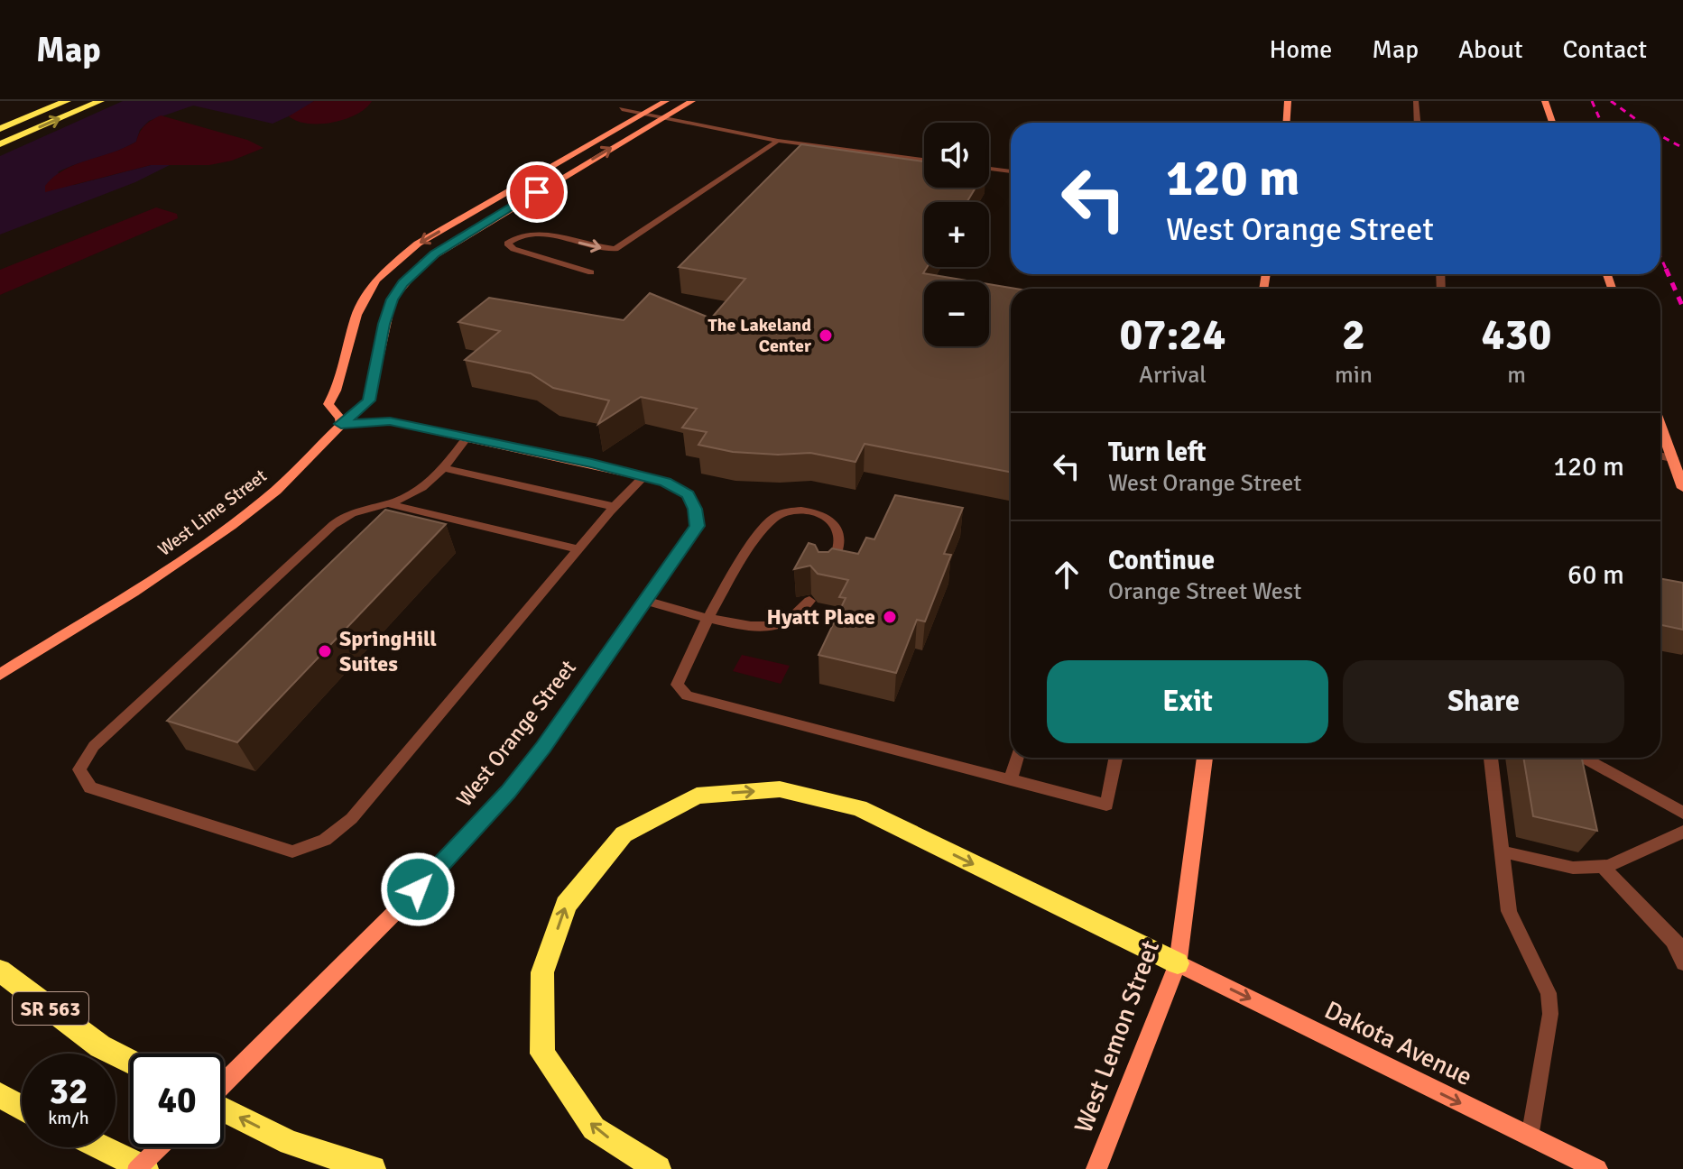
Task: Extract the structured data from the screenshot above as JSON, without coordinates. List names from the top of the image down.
{
  "streets": {
    "main road": ["SR 563"],
    "street": [
      "West Lime Street",
      "West Orange Street",
      "West Lemon Street",
      "Dakota Avenue"
    ]
  },
  "crossings": [
    ["West Lime Street", "West Orange Street"],
    ["West Lemon Street", "Dakota Avenue"]
  ],
  "one_way": ["Dakota Avenue"],
  "places": ["The Lakeland Center", "Hyatt Place", "SpringHill Suites"],
  "page": {
    "header": "Map",
    "nav": [
      "Home",
      "Map",
      "About",
      "Contact"
    ],
    "map_buttons": ["+", "−"],
    "turn": ["120 m", "West Orange Street"],
    "eta": [
      "07:24",
      "Arrival",
      "2",
      "min",
      "430",
      "m"
    ],
    "list": [
      {
        "name": "Turn left",
        "note": "West Orange Street",
        "value": "120 m"
      },
      {
        "name": "Continue",
        "note": "Orange Street West",
        "value": "60 m"
      }
    ],
    "buttons": ["Exit", "Share"],
    "speed": "32 km/h",
    "limit": "40"
  }
}
